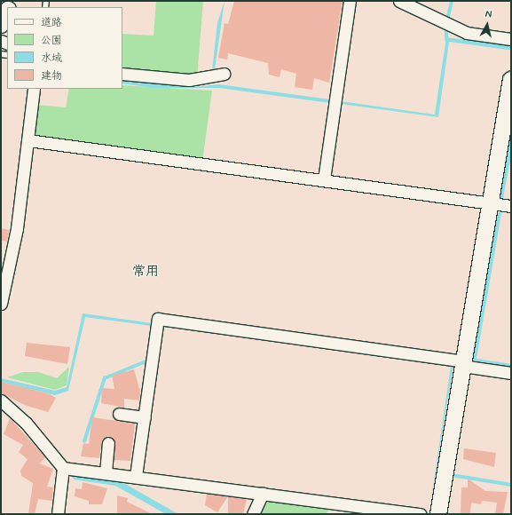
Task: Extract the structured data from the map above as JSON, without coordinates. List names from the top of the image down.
{
  "districts": ["常用"],
  "legend": [
    "道路",
    "公園",
    "水域",
    "建物"
  ],
  "north": "top"
}
